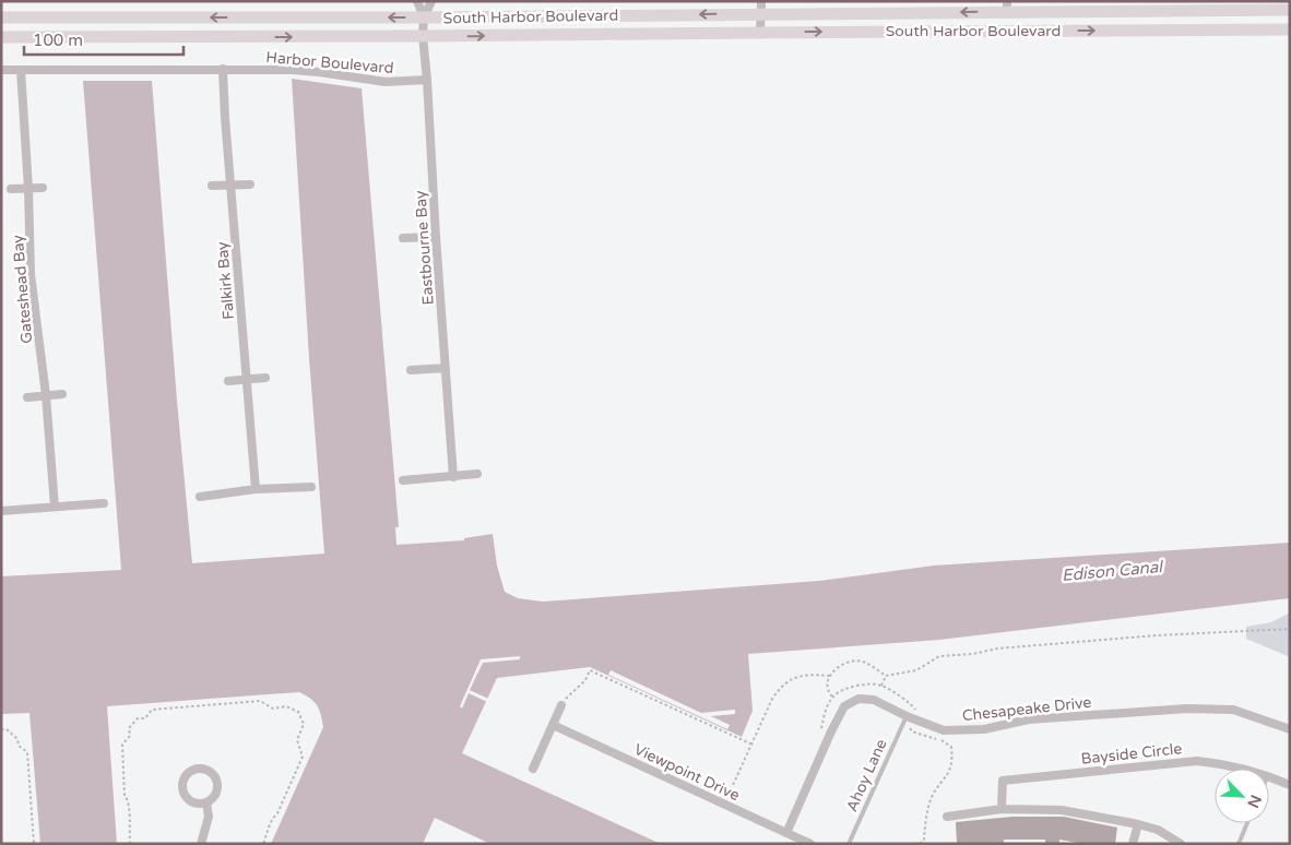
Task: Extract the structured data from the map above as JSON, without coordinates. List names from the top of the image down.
{
  "streets": {
    "main road": ["South Harbor Boulevard"],
    "street": [
      "Harbor Boulevard",
      "Eastbourne Bay",
      "Falkirk Bay",
      "Gateshead Bay",
      "Chesapeake Drive",
      "Bayside Circle",
      "Viewpoint Drive"
    ],
    "lane": ["Ahoy Lane"]
  },
  "crossings": [
    ["South Harbor Boulevard", "Eastbourne Bay"],
    ["Harbor Boulevard", "Eastbourne Bay"],
    ["Harbor Boulevard", "Falkirk Bay"],
    ["Harbor Boulevard", "Gateshead Bay"],
    ["Chesapeake Drive", "Viewpoint Drive"],
    ["Chesapeake Drive", "Ahoy Lane"]
  ],
  "water": ["Edison Canal"],
  "scale_bar": "100 m",
  "north": "bottom right"
}
